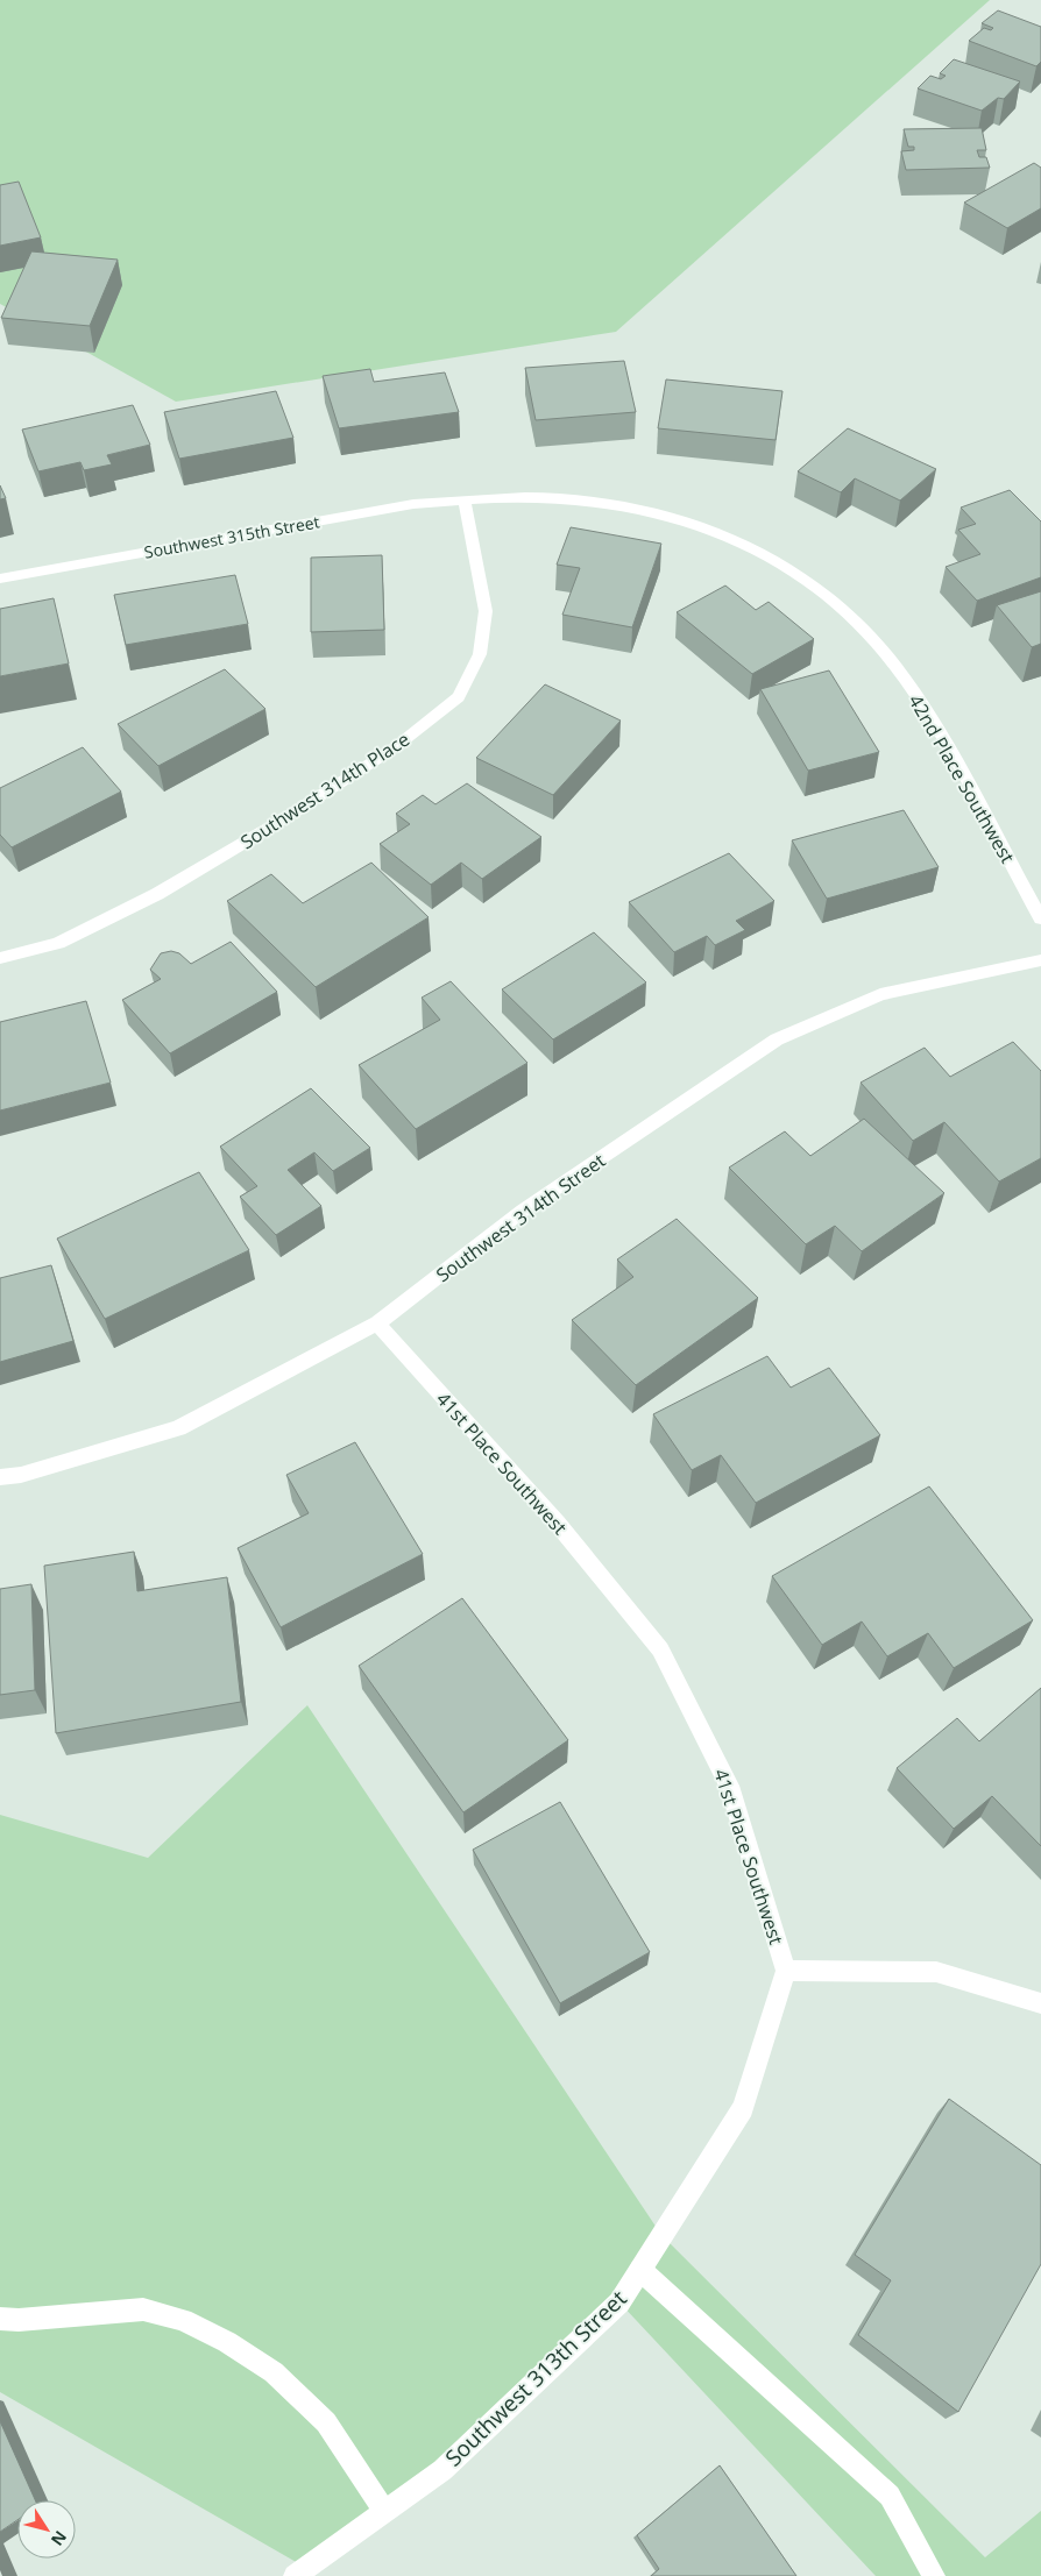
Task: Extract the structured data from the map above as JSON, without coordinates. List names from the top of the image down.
{
  "streets": {
    "street": [
      "Southwest 315th Street",
      "42nd Place Southwest",
      "Southwest 314th Place",
      "Southwest 314th Street",
      "41st Place Southwest",
      "Southwest 313th Street"
    ]
  },
  "crossings": [
    ["Southwest 315th Street", "42nd Place Southwest"],
    ["Southwest 315th Street", "Southwest 314th Place"],
    ["42nd Place Southwest", "Southwest 314th Place"],
    ["Southwest 314th Street", "41st Place Southwest"],
    ["41st Place Southwest", "Southwest 313th Street"]
  ],
  "north": "bottom right"
}
